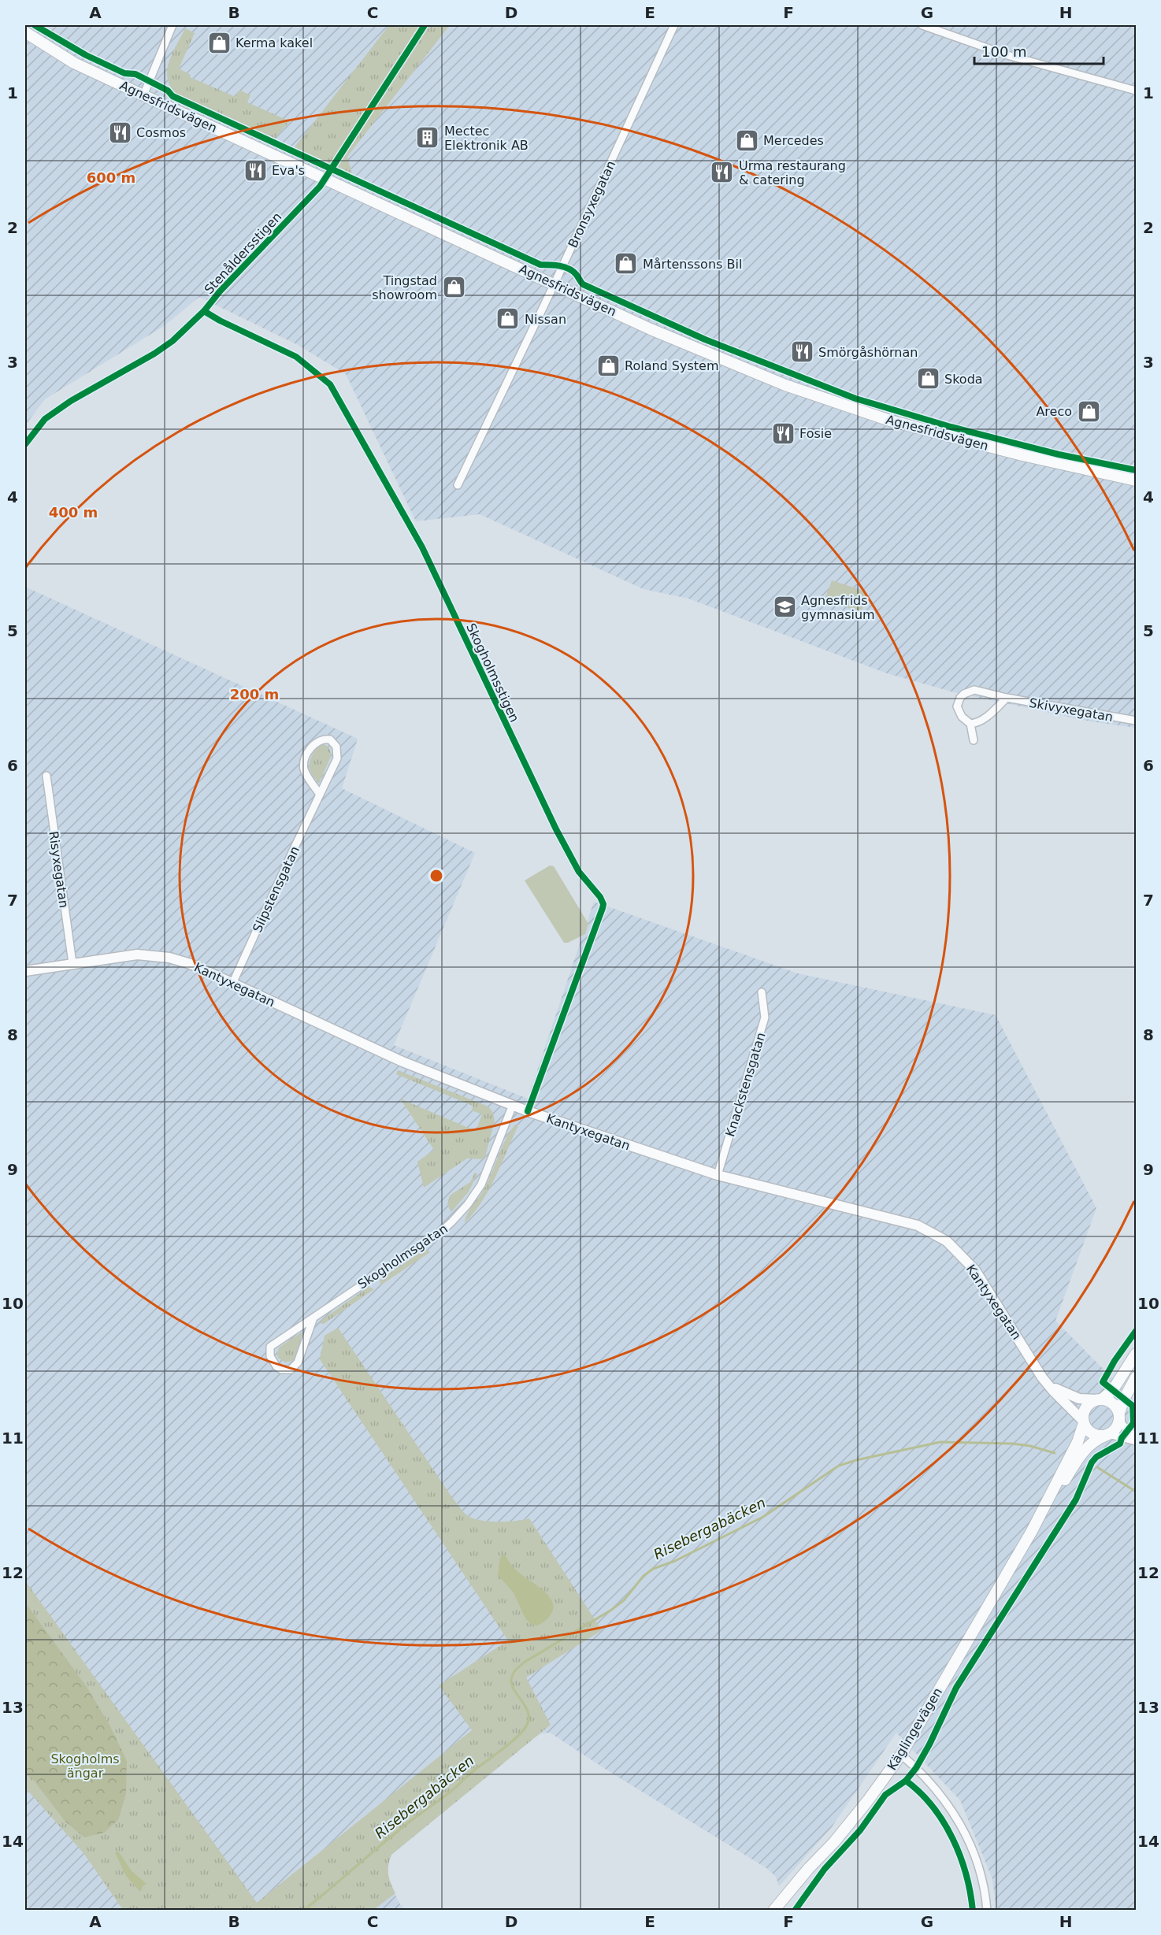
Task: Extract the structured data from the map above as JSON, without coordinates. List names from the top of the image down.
{
  "streets": {
    "main road": ["Agnesfridsvägen", "Käglingevägen"],
    "street": [
      "Bronsyxegatan",
      "Skivyxegatan",
      "Risyxegatan",
      "Slipstensgatan",
      "Kantyxegatan",
      "Knackstensgatan",
      "Skogholmsgatan"
    ],
    "cycle path": ["Stenåldersstigen", "Skogholmsstigen"]
  },
  "crossings": [
    ["Agnesfridsvägen", "Bronsyxegatan"],
    ["Risyxegatan", "Kantyxegatan"],
    ["Slipstensgatan", "Kantyxegatan"],
    ["Kantyxegatan", "Knackstensgatan"],
    ["Kantyxegatan", "Skogholmsgatan"],
    ["Kantyxegatan", "Käglingevägen"]
  ],
  "water": ["Risebergabäcken"],
  "parks": ["Skogholms ängar"],
  "places": {
    "shop": [
      "Kerma kakel",
      "Mercedes",
      "Mårtenssons Bil",
      "Tingstad showroom",
      "Nissan",
      "Roland System",
      "Skoda",
      "Areco"
    ],
    "restaurant": [
      "Cosmos",
      "Eva's",
      "Urma restaurang & catering",
      "Smörgåshörnan",
      "Fosie"
    ],
    "building": ["Mectec Elektronik AB"],
    "school or university": ["Agnesfrids gymnasium"]
  },
  "scale_bar": "100 m",
  "grid": {
    "columns": [
      "A",
      "B",
      "C",
      "D",
      "E",
      "F",
      "G",
      "H"
    ],
    "rows": [
      "1",
      "2",
      "3",
      "4",
      "5",
      "6",
      "7",
      "8",
      "9",
      "10",
      "11",
      "12",
      "13",
      "14"
    ]
  },
  "rings": ["600 m", "400 m", "200 m"]
}
